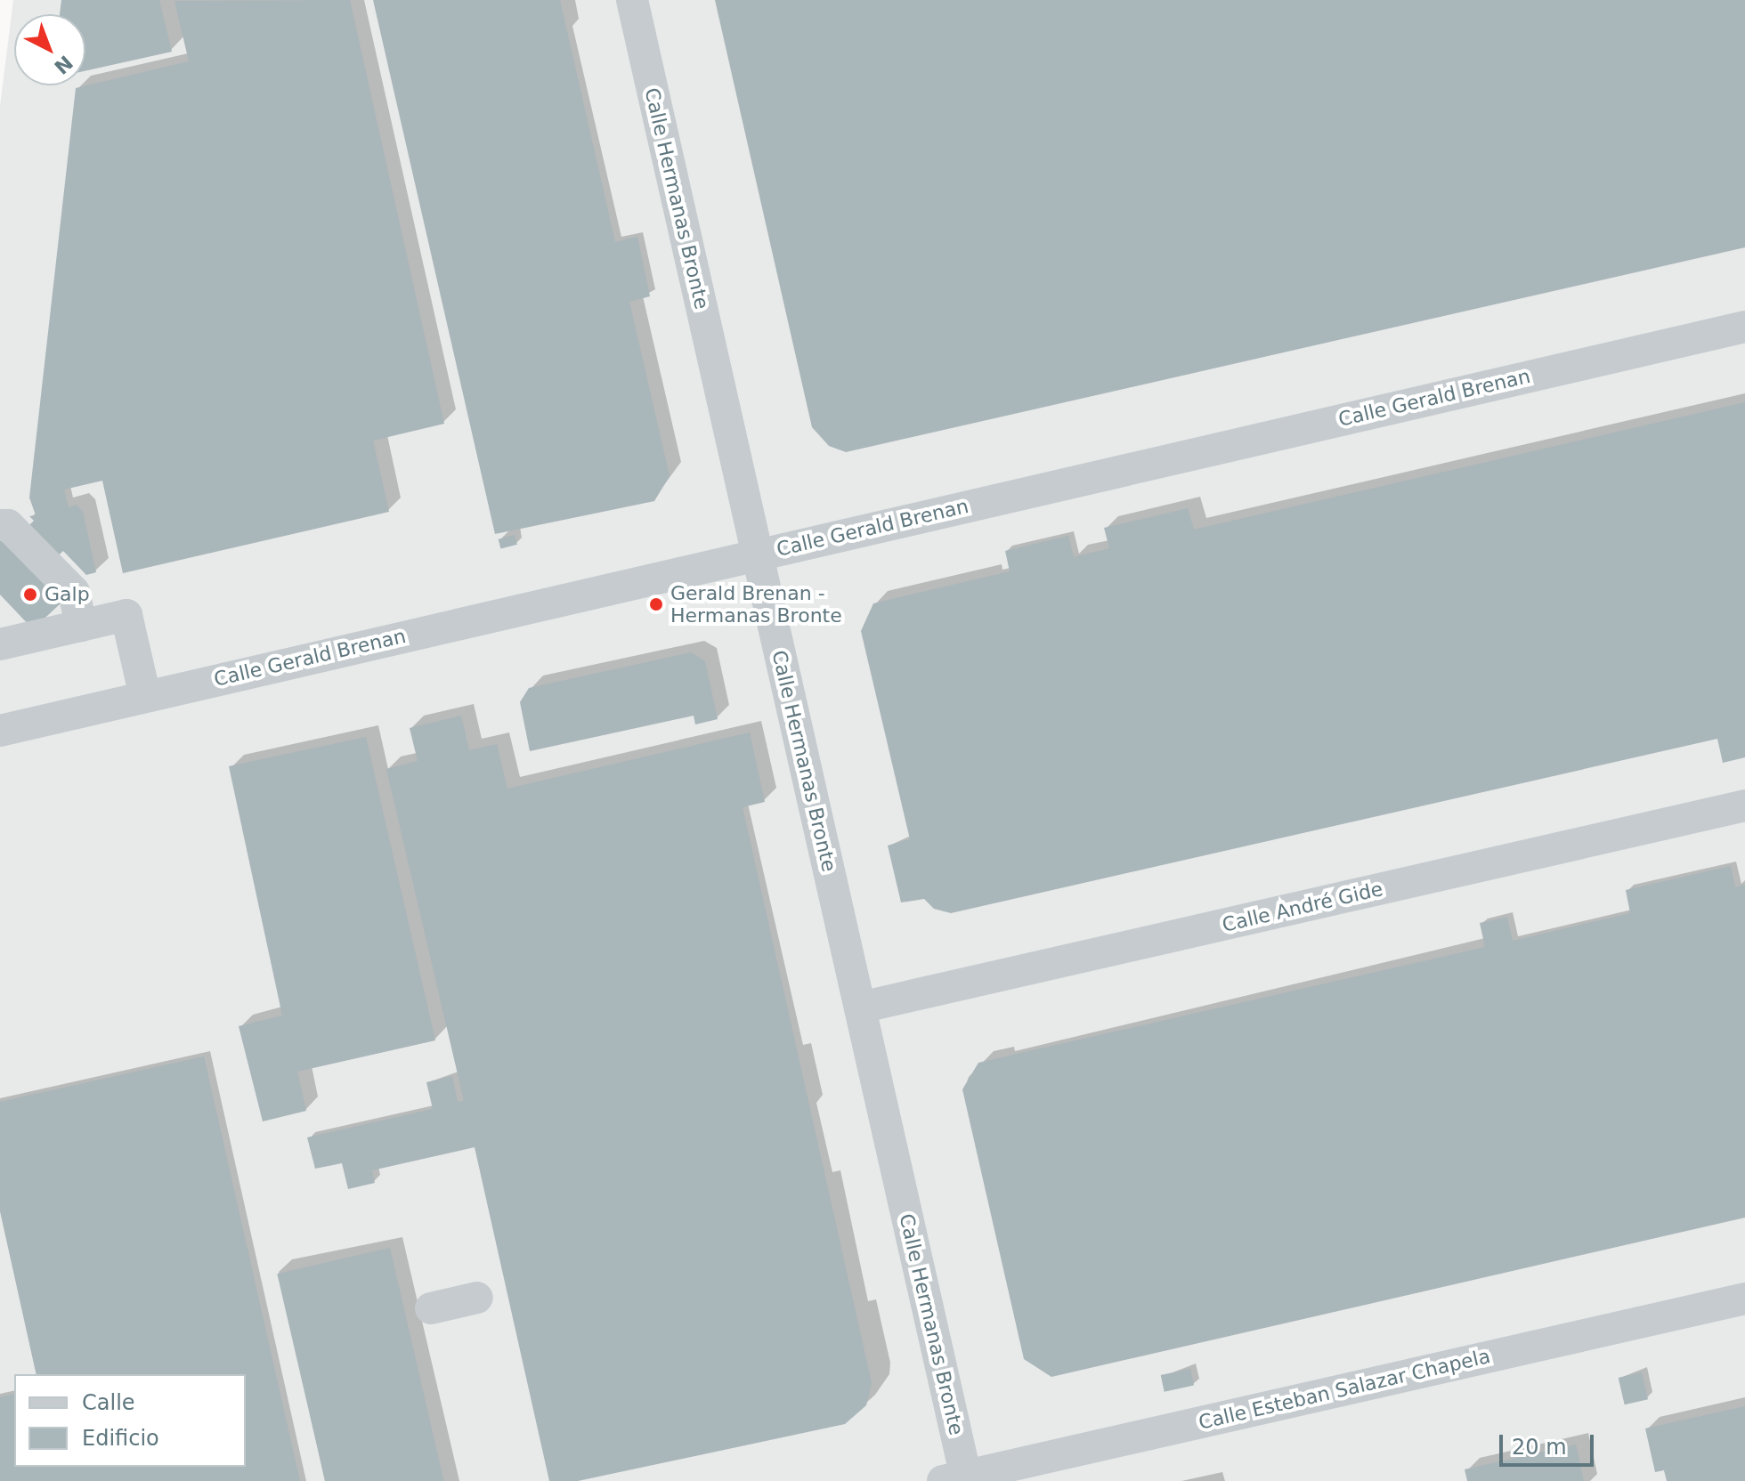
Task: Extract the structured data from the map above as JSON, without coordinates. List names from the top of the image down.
{
  "streets": {
    "street": [
      "Calle Hermanas Bronte",
      "Calle Gerald Brenan",
      "Calle André Gide",
      "Calle Esteban Salazar Chapela"
    ]
  },
  "crossings": [
    ["Calle Hermanas Bronte", "Calle Gerald Brenan"],
    ["Calle Hermanas Bronte", "Calle André Gide"],
    ["Calle Hermanas Bronte", "Calle Esteban Salazar Chapela"]
  ],
  "places": ["Galp", "Gerald Brenan - Hermanas Bronte"],
  "legend": ["Calle", "Edificio"],
  "scale_bar": "20 m",
  "north": "bottom right"
}
